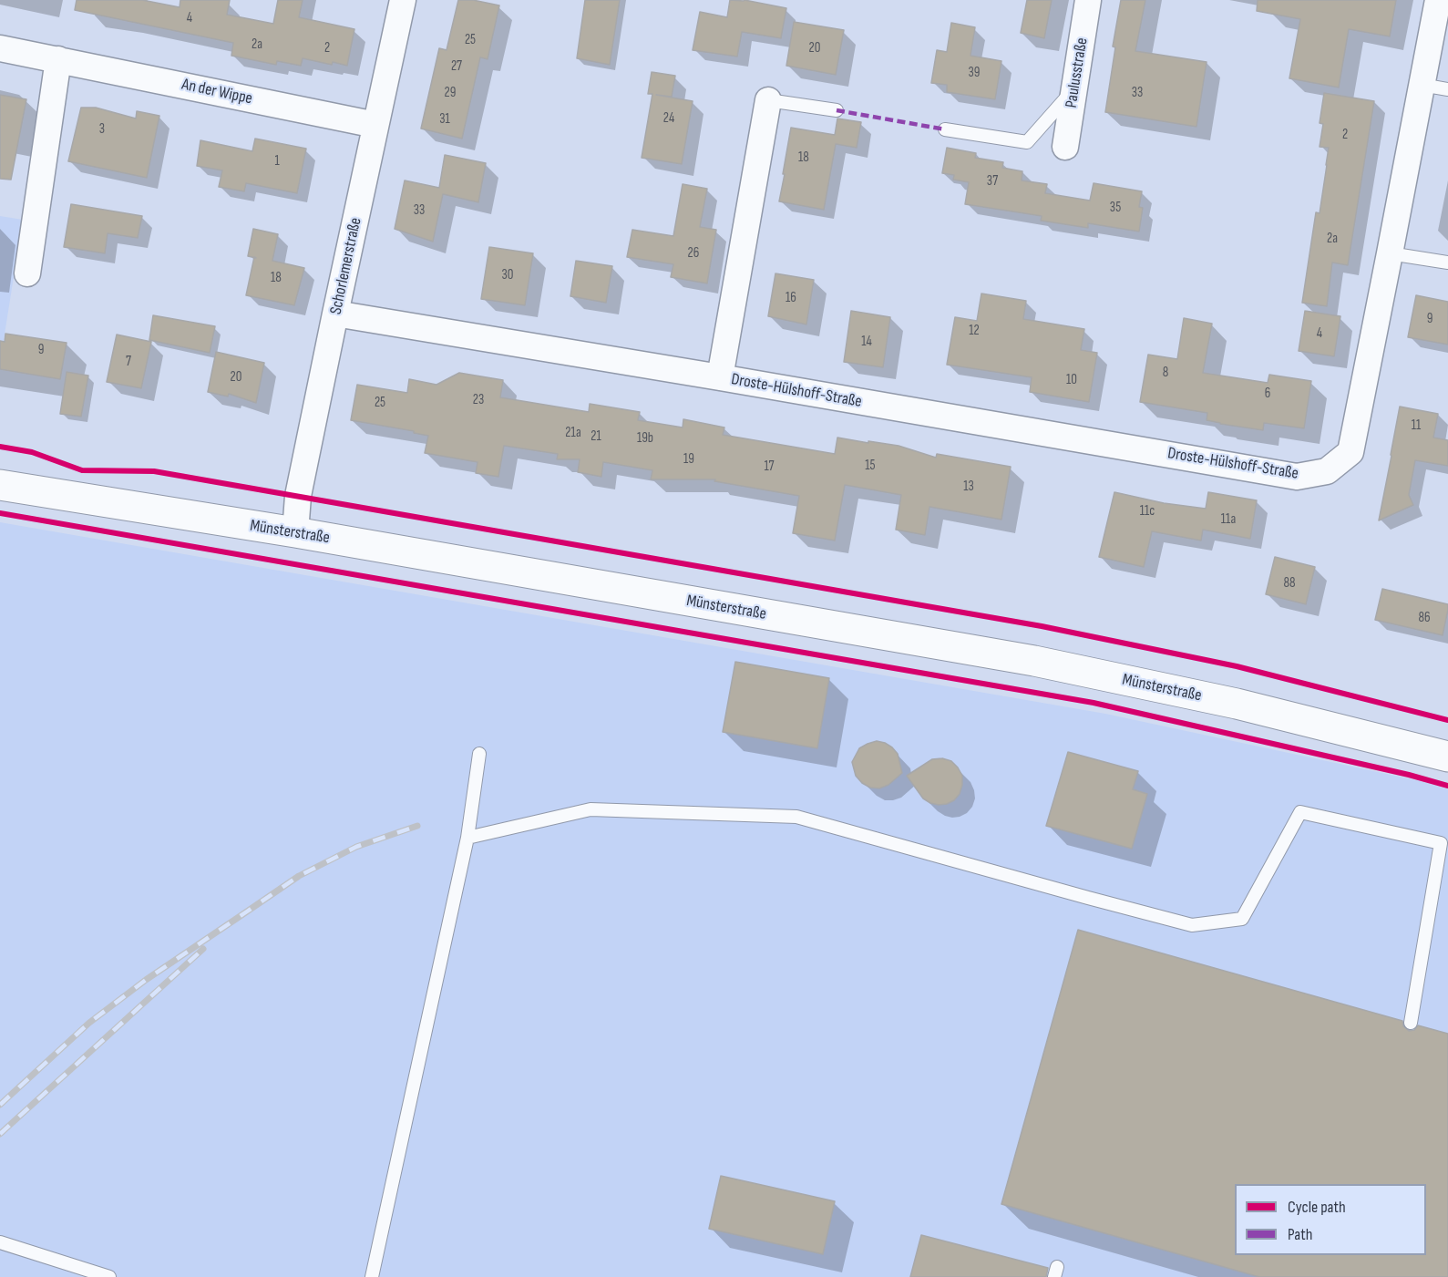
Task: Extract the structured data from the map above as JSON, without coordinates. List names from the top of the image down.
{
  "streets": {
    "main road": ["Münsterstraße"],
    "street": [
      "Paulusstraße",
      "An der Wippe",
      "Schorlemerstraße",
      "Droste-Hülshoff-Straße"
    ]
  },
  "crossings": [
    ["An der Wippe", "Schorlemerstraße"],
    ["Schorlemerstraße", "Droste-Hülshoff-Straße"],
    ["Schorlemerstraße", "Münsterstraße"]
  ],
  "house_numbers": [
    "4",
    "25",
    "2a",
    "2",
    "20",
    "27",
    "39",
    "29",
    "33",
    "24",
    "31",
    "3",
    "2",
    "18",
    "1",
    "37",
    "35",
    "33",
    "2a",
    "26",
    "30",
    "18",
    "16",
    "9",
    "12",
    "4",
    "14",
    "9",
    "7",
    "8",
    "20",
    "10",
    "6",
    "23",
    "25",
    "11",
    "21a",
    "21",
    "19b",
    "19",
    "15",
    "17",
    "13",
    "11c",
    "11a",
    "88",
    "86"
  ],
  "legend": ["Cycle path", "Path"]
}
